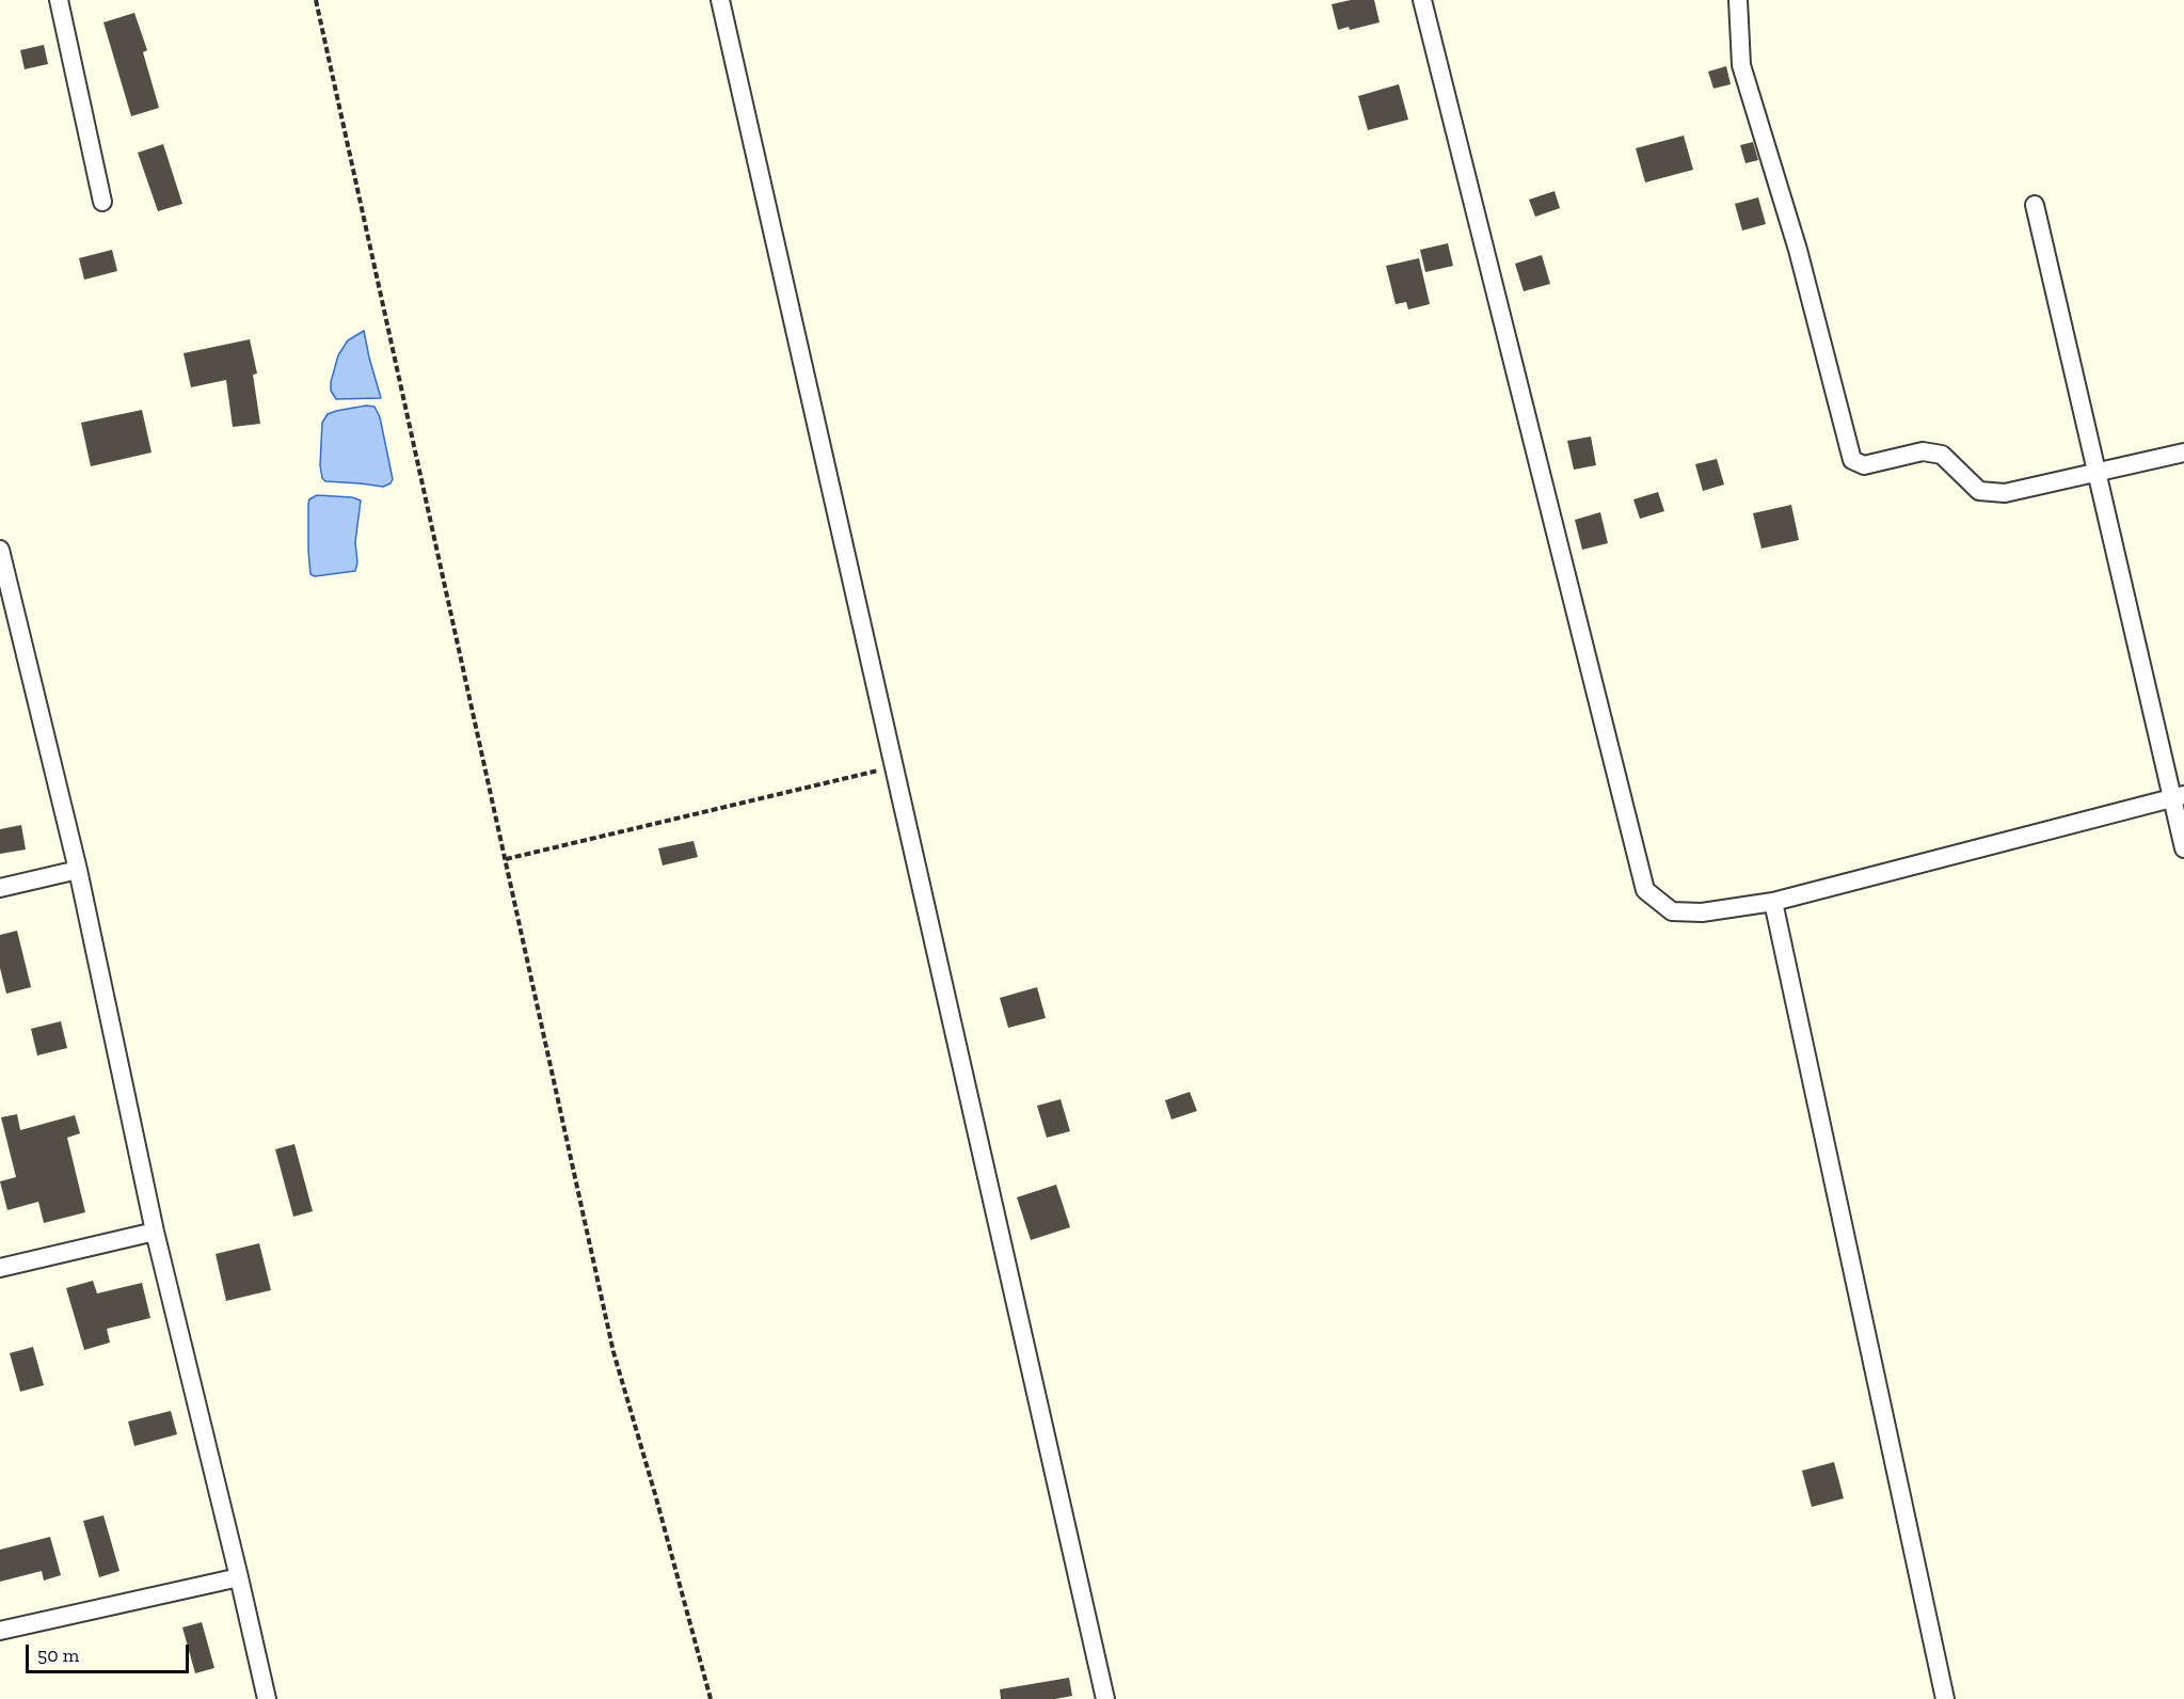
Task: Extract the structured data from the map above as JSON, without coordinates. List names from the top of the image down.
{
  "scale_bar": "50 m"
}
